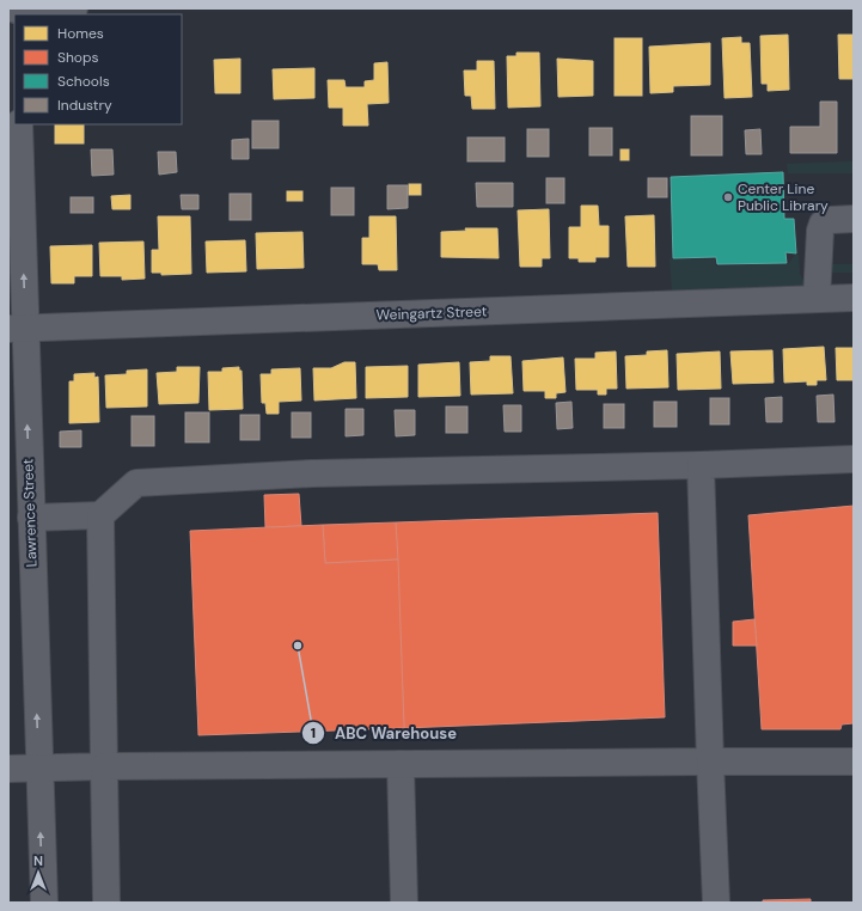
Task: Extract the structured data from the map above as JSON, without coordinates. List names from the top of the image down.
{
  "streets": {
    "street": ["Weingartz Street", "Lawrence Street"]
  },
  "crossings": [
    ["Weingartz Street", "Lawrence Street"]
  ],
  "places": ["Center Line Public Library", "ABC Warehouse"],
  "legend": [
    "Homes",
    "Shops",
    "Schools",
    "Industry"
  ],
  "north": "top"
}
